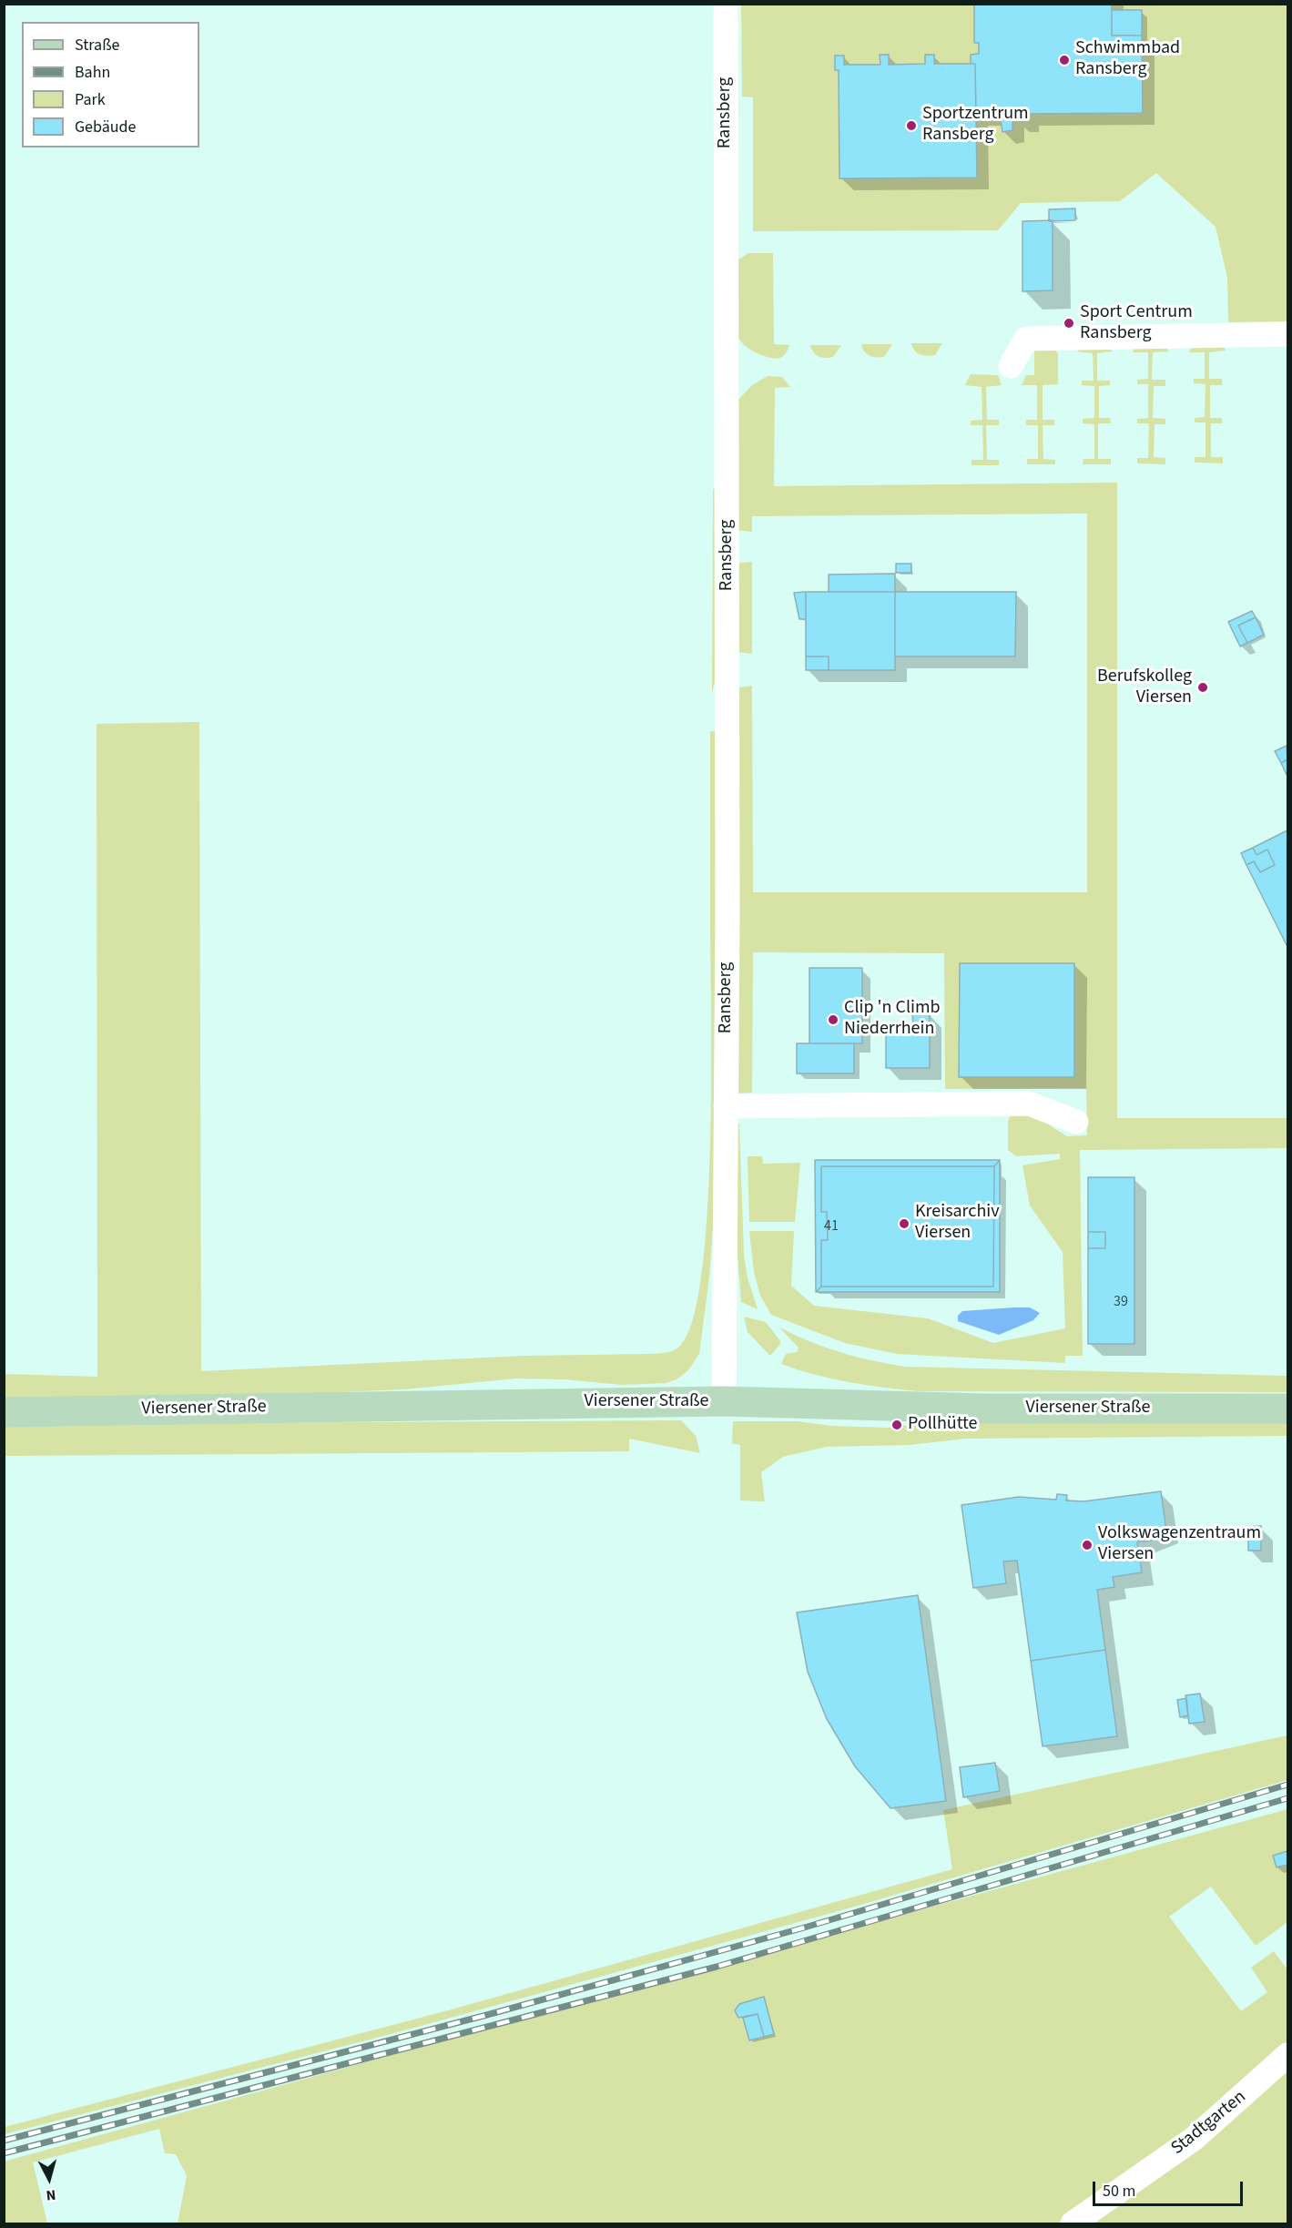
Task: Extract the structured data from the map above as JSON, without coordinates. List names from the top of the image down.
{
  "streets": {
    "main road": ["Viersener Straße"],
    "street": ["Ransberg", "Stadtgarten"]
  },
  "crossings": [
    ["Ransberg", "Viersener Straße"]
  ],
  "places": [
    "Schwimmbad Ransberg",
    "Sportzentrum Ransberg",
    "Sport Centrum Ransberg",
    "Berufskolleg Viersen",
    "Clip 'n Climb Niederrhein",
    "Kreisarchiv Viersen",
    "Pollhütte",
    "Volkswagenzentraum Viersen"
  ],
  "house_numbers": ["41", "39"],
  "legend": [
    "Straße",
    "Bahn",
    "Park",
    "Gebäude"
  ],
  "scale_bar": "50 m",
  "north": "bottom"
}
